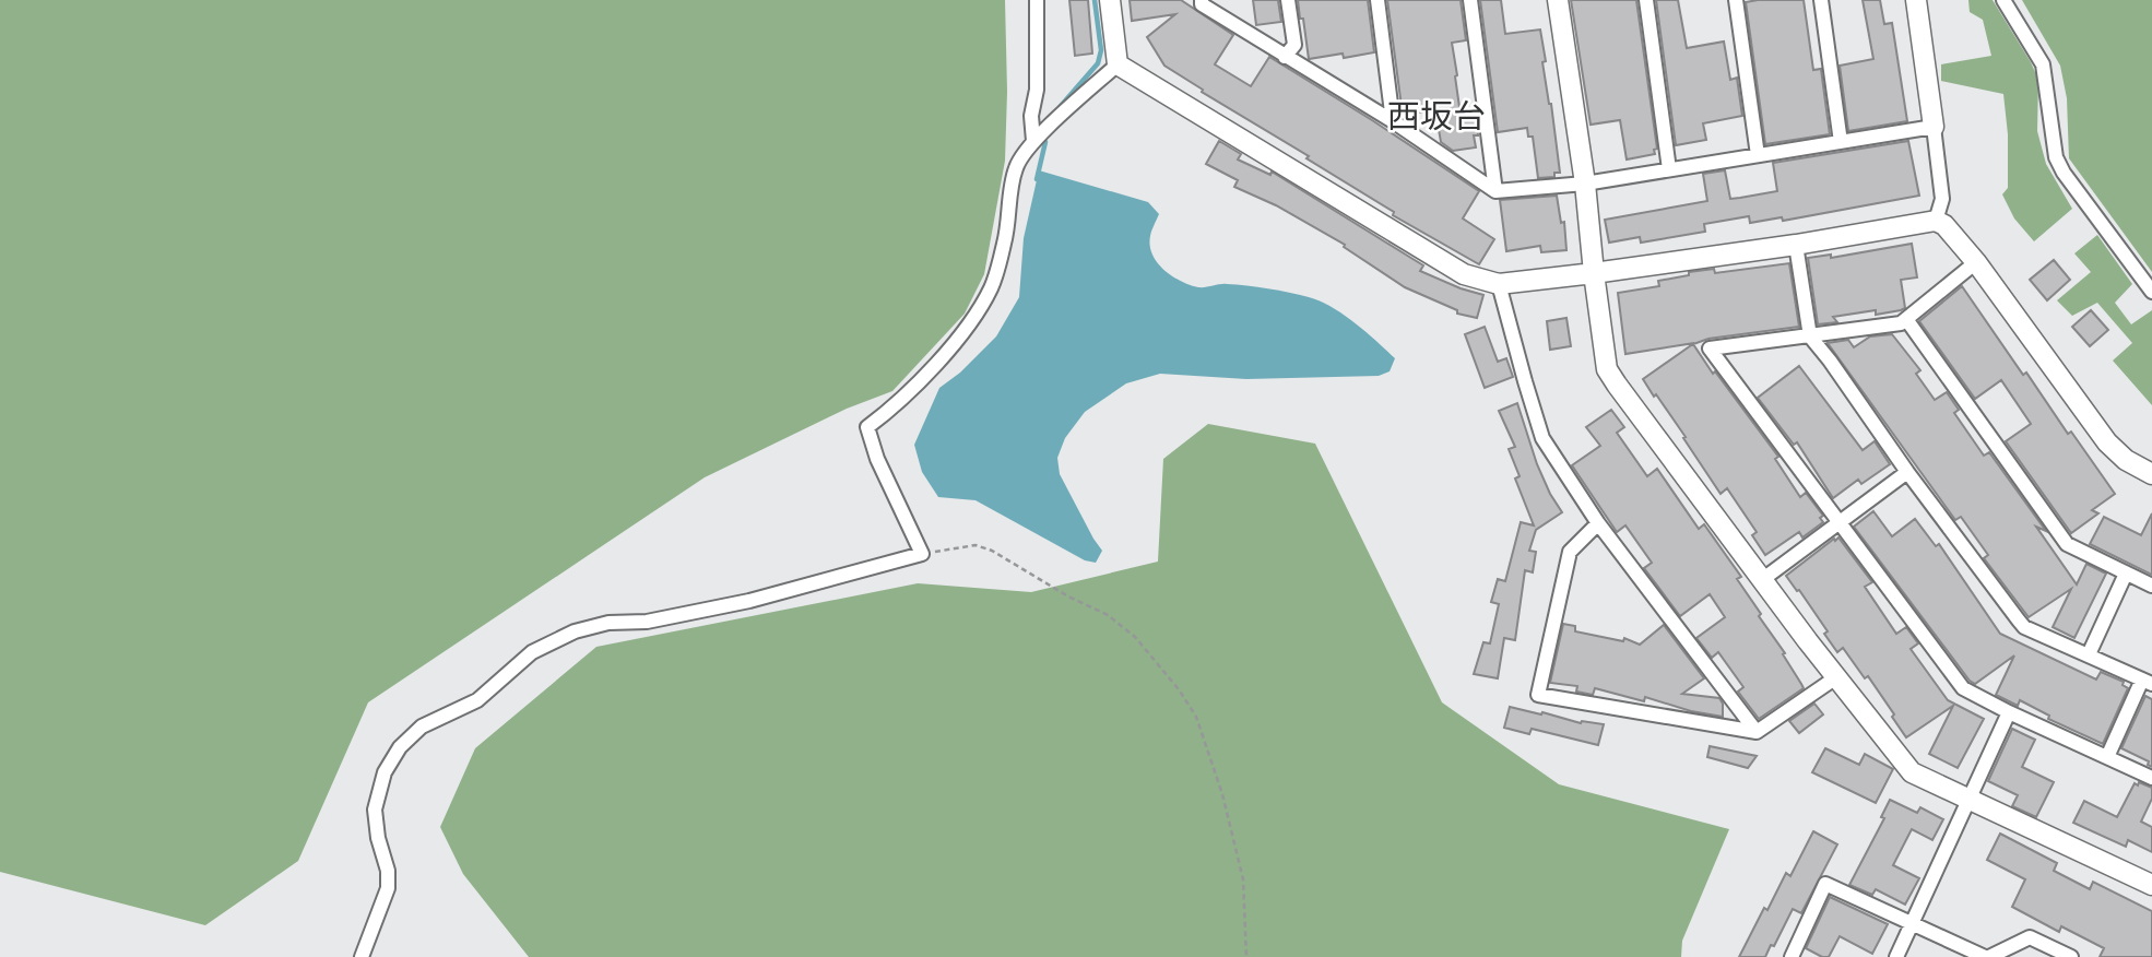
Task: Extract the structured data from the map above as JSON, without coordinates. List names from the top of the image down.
{
  "districts": ["西坂台"]
}
